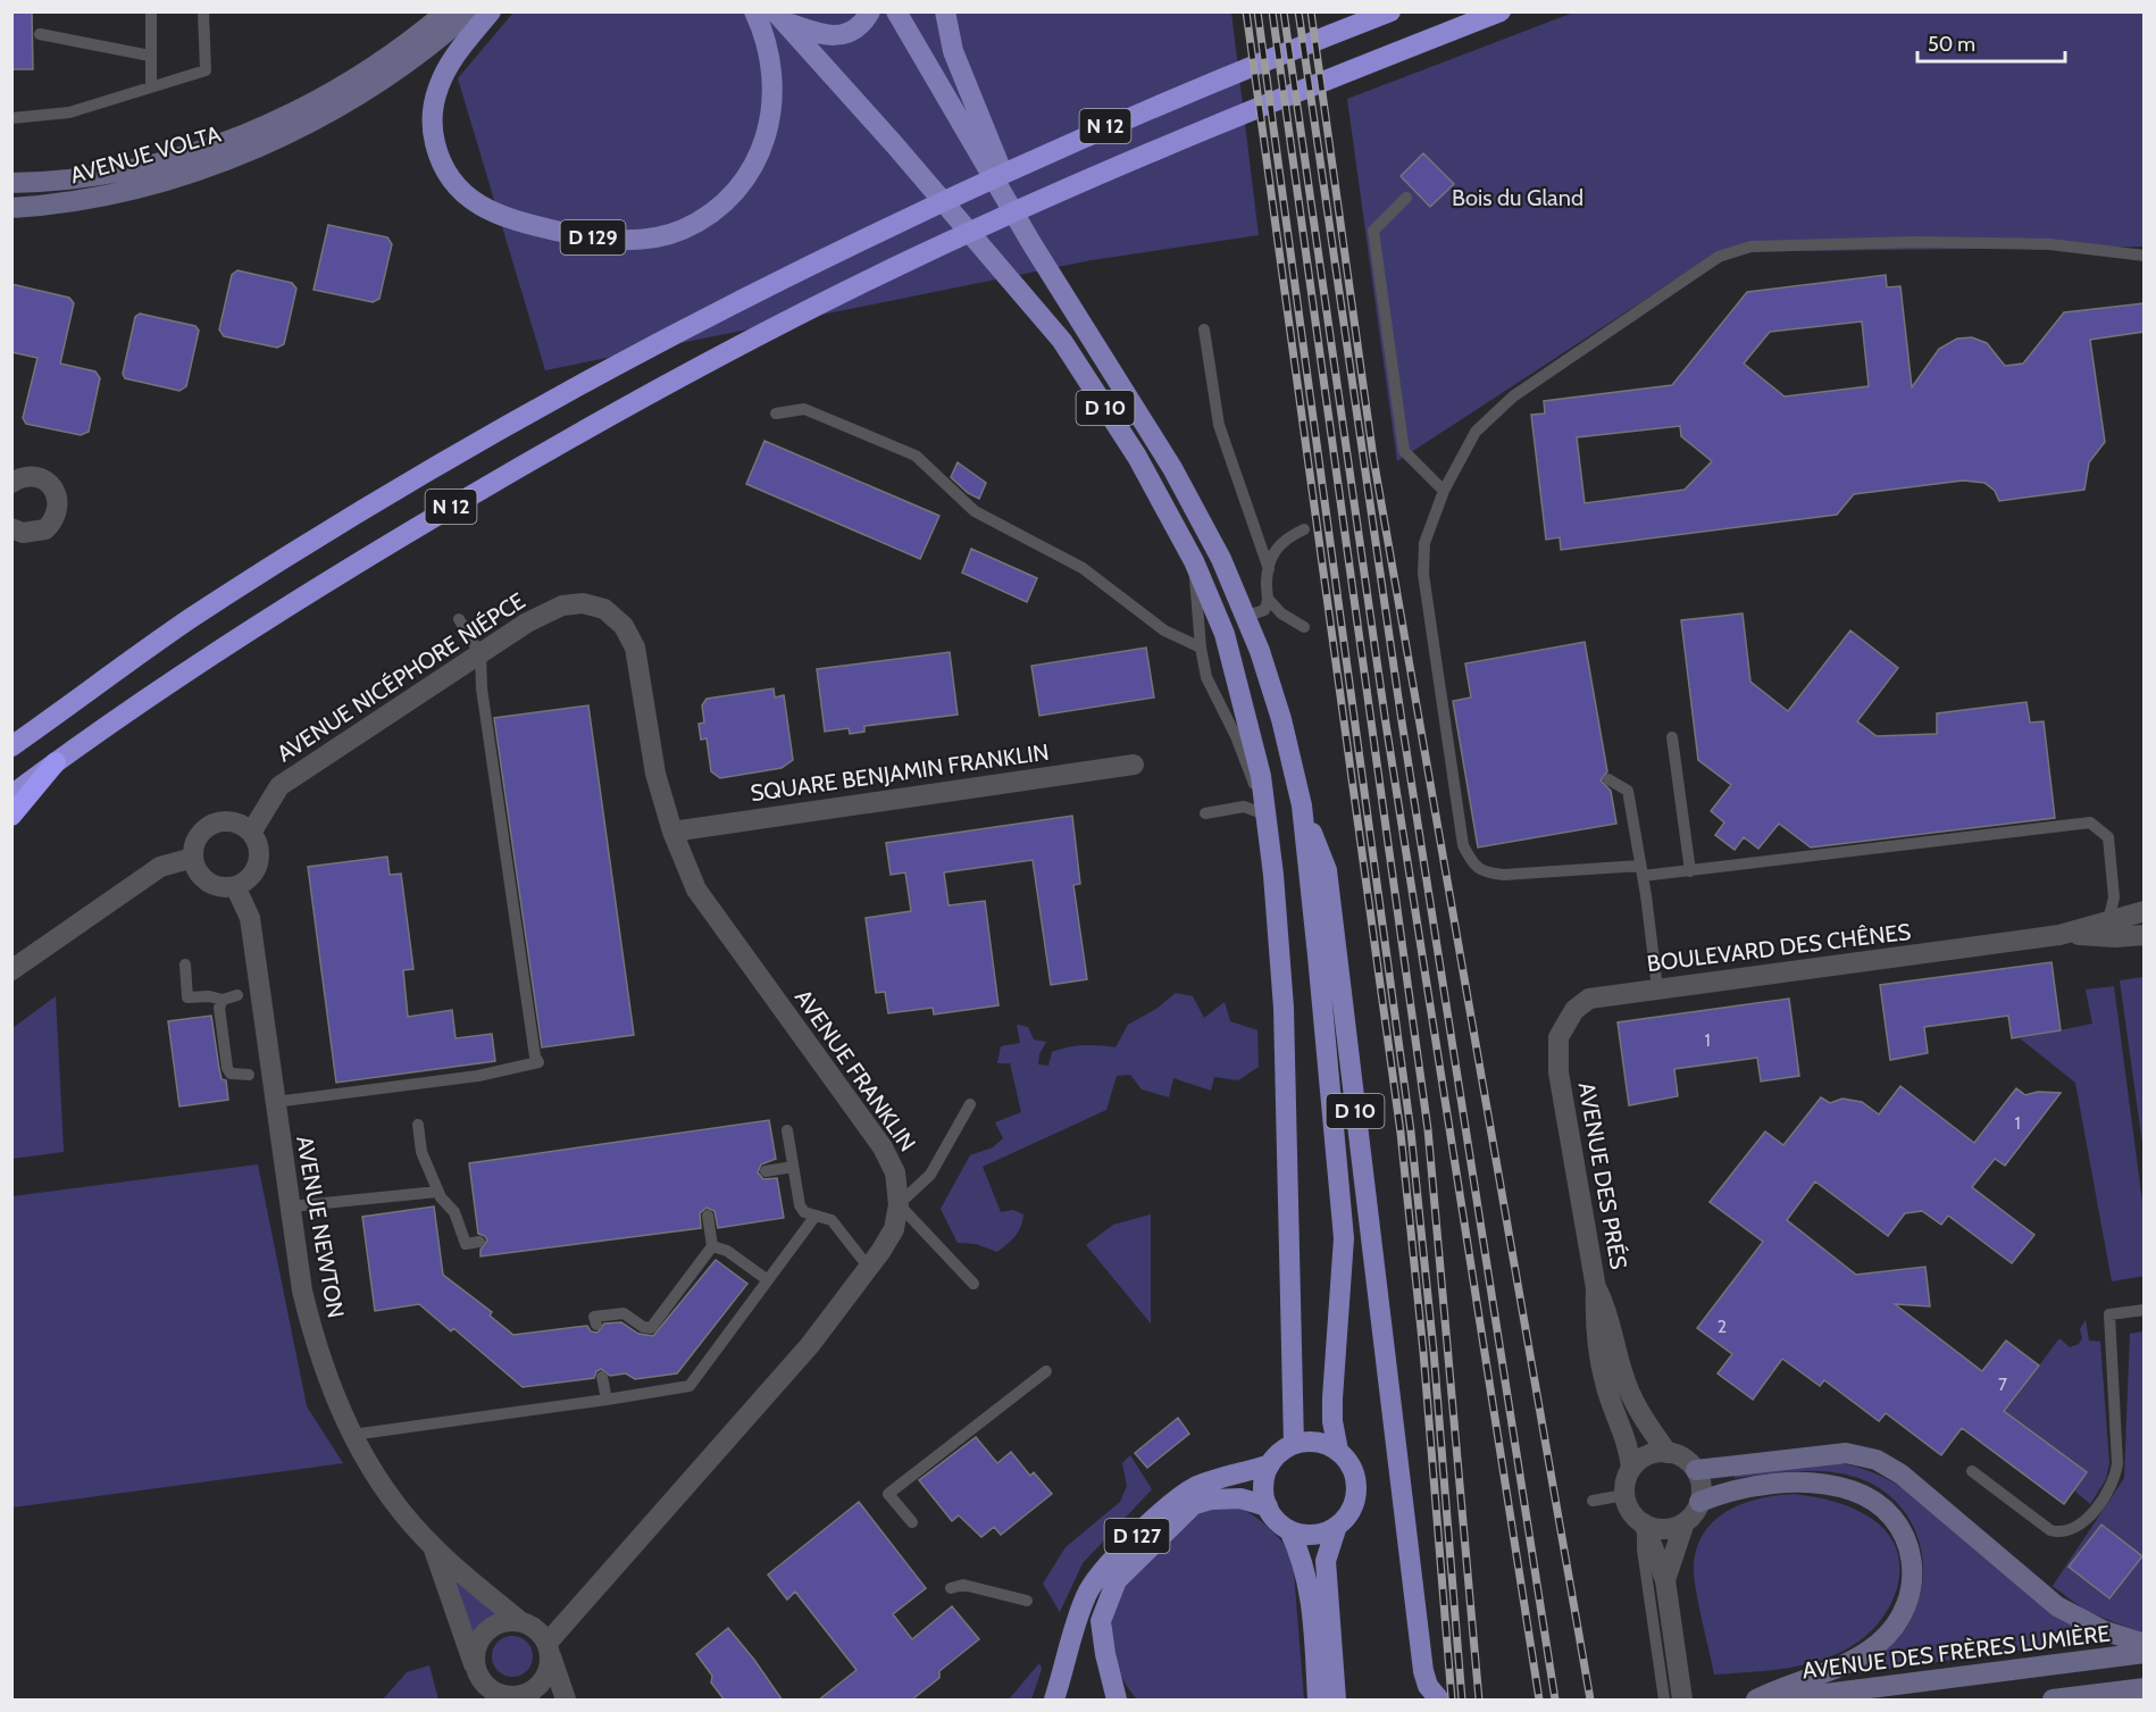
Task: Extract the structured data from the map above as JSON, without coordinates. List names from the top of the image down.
{
  "streets": {
    "highway": ["N 12"],
    "main road": [
      "AVENUE VOLTA",
      "D 129",
      "D 10",
      "D 127",
      "AVENUE DES FRÈRES LUMIÈRE"
    ],
    "street": [
      "AVENUE NICÉPHORE NIÉPCE",
      "SQUARE BENJAMIN FRANKLIN",
      "BOULEVARD DES CHÊNES",
      "AVENUE FRANKLIN",
      "AVENUE DES PRÉS",
      "AVENUE NEWTON"
    ]
  },
  "crossings": [
    ["D 10", "D 127"],
    ["AVENUE NICÉPHORE NIÉPCE", "AVENUE FRANKLIN"],
    ["AVENUE NICÉPHORE NIÉPCE", "AVENUE NEWTON"],
    ["SQUARE BENJAMIN FRANKLIN", "AVENUE FRANKLIN"],
    ["BOULEVARD DES CHÊNES", "AVENUE DES PRÉS"],
    ["AVENUE FRANKLIN", "AVENUE NEWTON"]
  ],
  "parks": ["Bois du Gland"],
  "house_numbers": [
    "1",
    "1",
    "2",
    "7"
  ],
  "scale_bar": "50 m"
}
